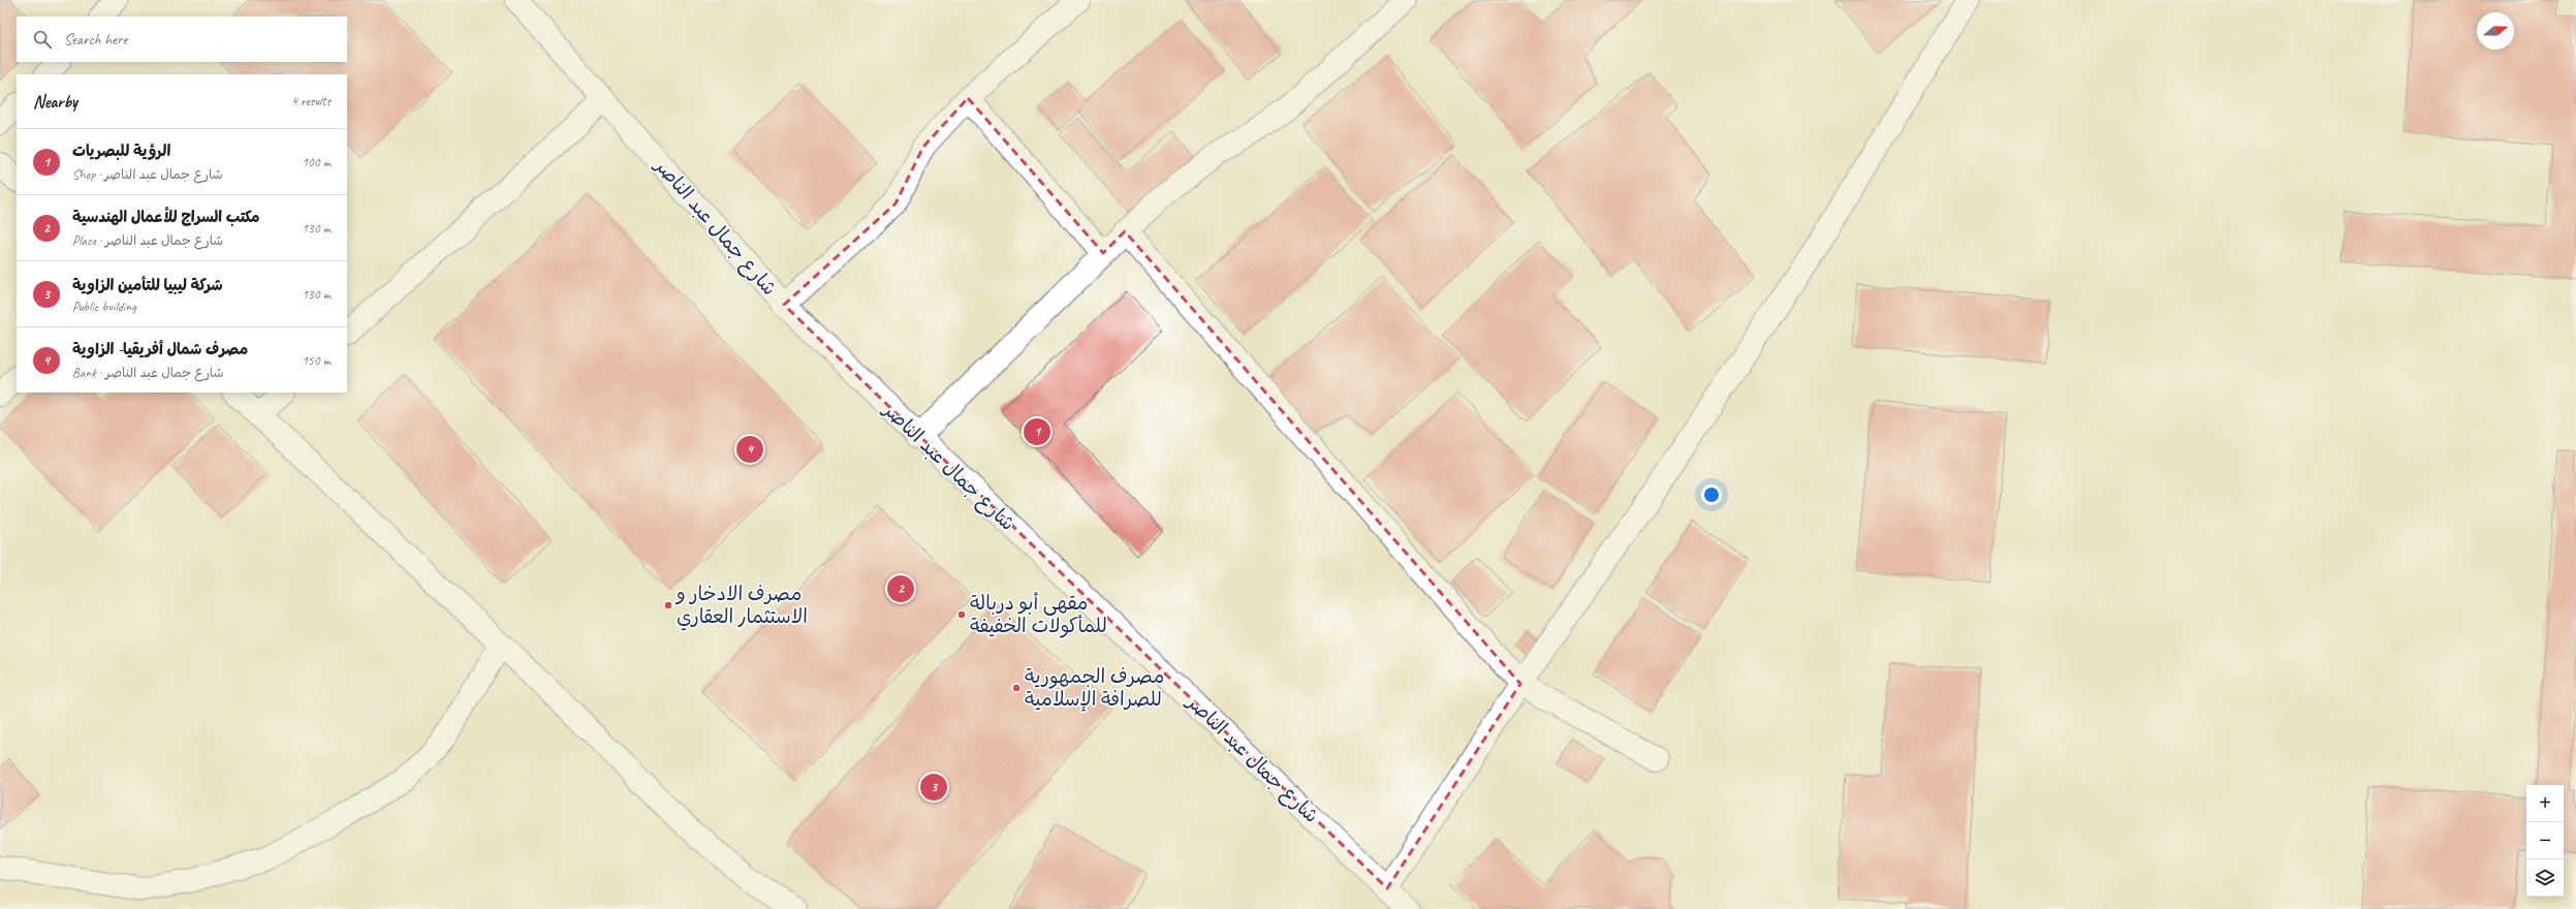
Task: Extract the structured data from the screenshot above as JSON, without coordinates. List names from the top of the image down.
{
  "streets": {
    "street": ["شارع جمال عبد الناصر"]
  },
  "places": ["مصرف الادخار و الاستثمار العقاري", "مقهى أبو دربالة للمأكولات الخفيفة", "مصرف الجمهورية للصرافة الإسلامية"],
  "north": "right",
  "page": {
    "search": "Search here",
    "heading": ["Nearby", "4 results"],
    "list": [
      {
        "mark": "1",
        "name": "الرؤية للبصريات",
        "note": "Shop · شارع جمال عبد الناصر",
        "value": "100 m"
      },
      {
        "mark": "2",
        "name": "مكتب السراج للأعمال الهندسية",
        "note": "Place · شارع جمال عبد الناصر",
        "value": "130 m"
      },
      {
        "mark": "3",
        "name": "شركة ليبيا للتأمين الزاوية",
        "note": "Public building",
        "value": "130 m"
      },
      {
        "mark": "4",
        "name": "مصرف شمال أفريقيا- الزاوية",
        "note": "Bank · شارع جمال عبد الناصر",
        "value": "150 m"
      }
    ],
    "pins": [
      "1",
      "4",
      "2",
      "3"
    ],
    "map_buttons": ["+", "−"]
  }
}
